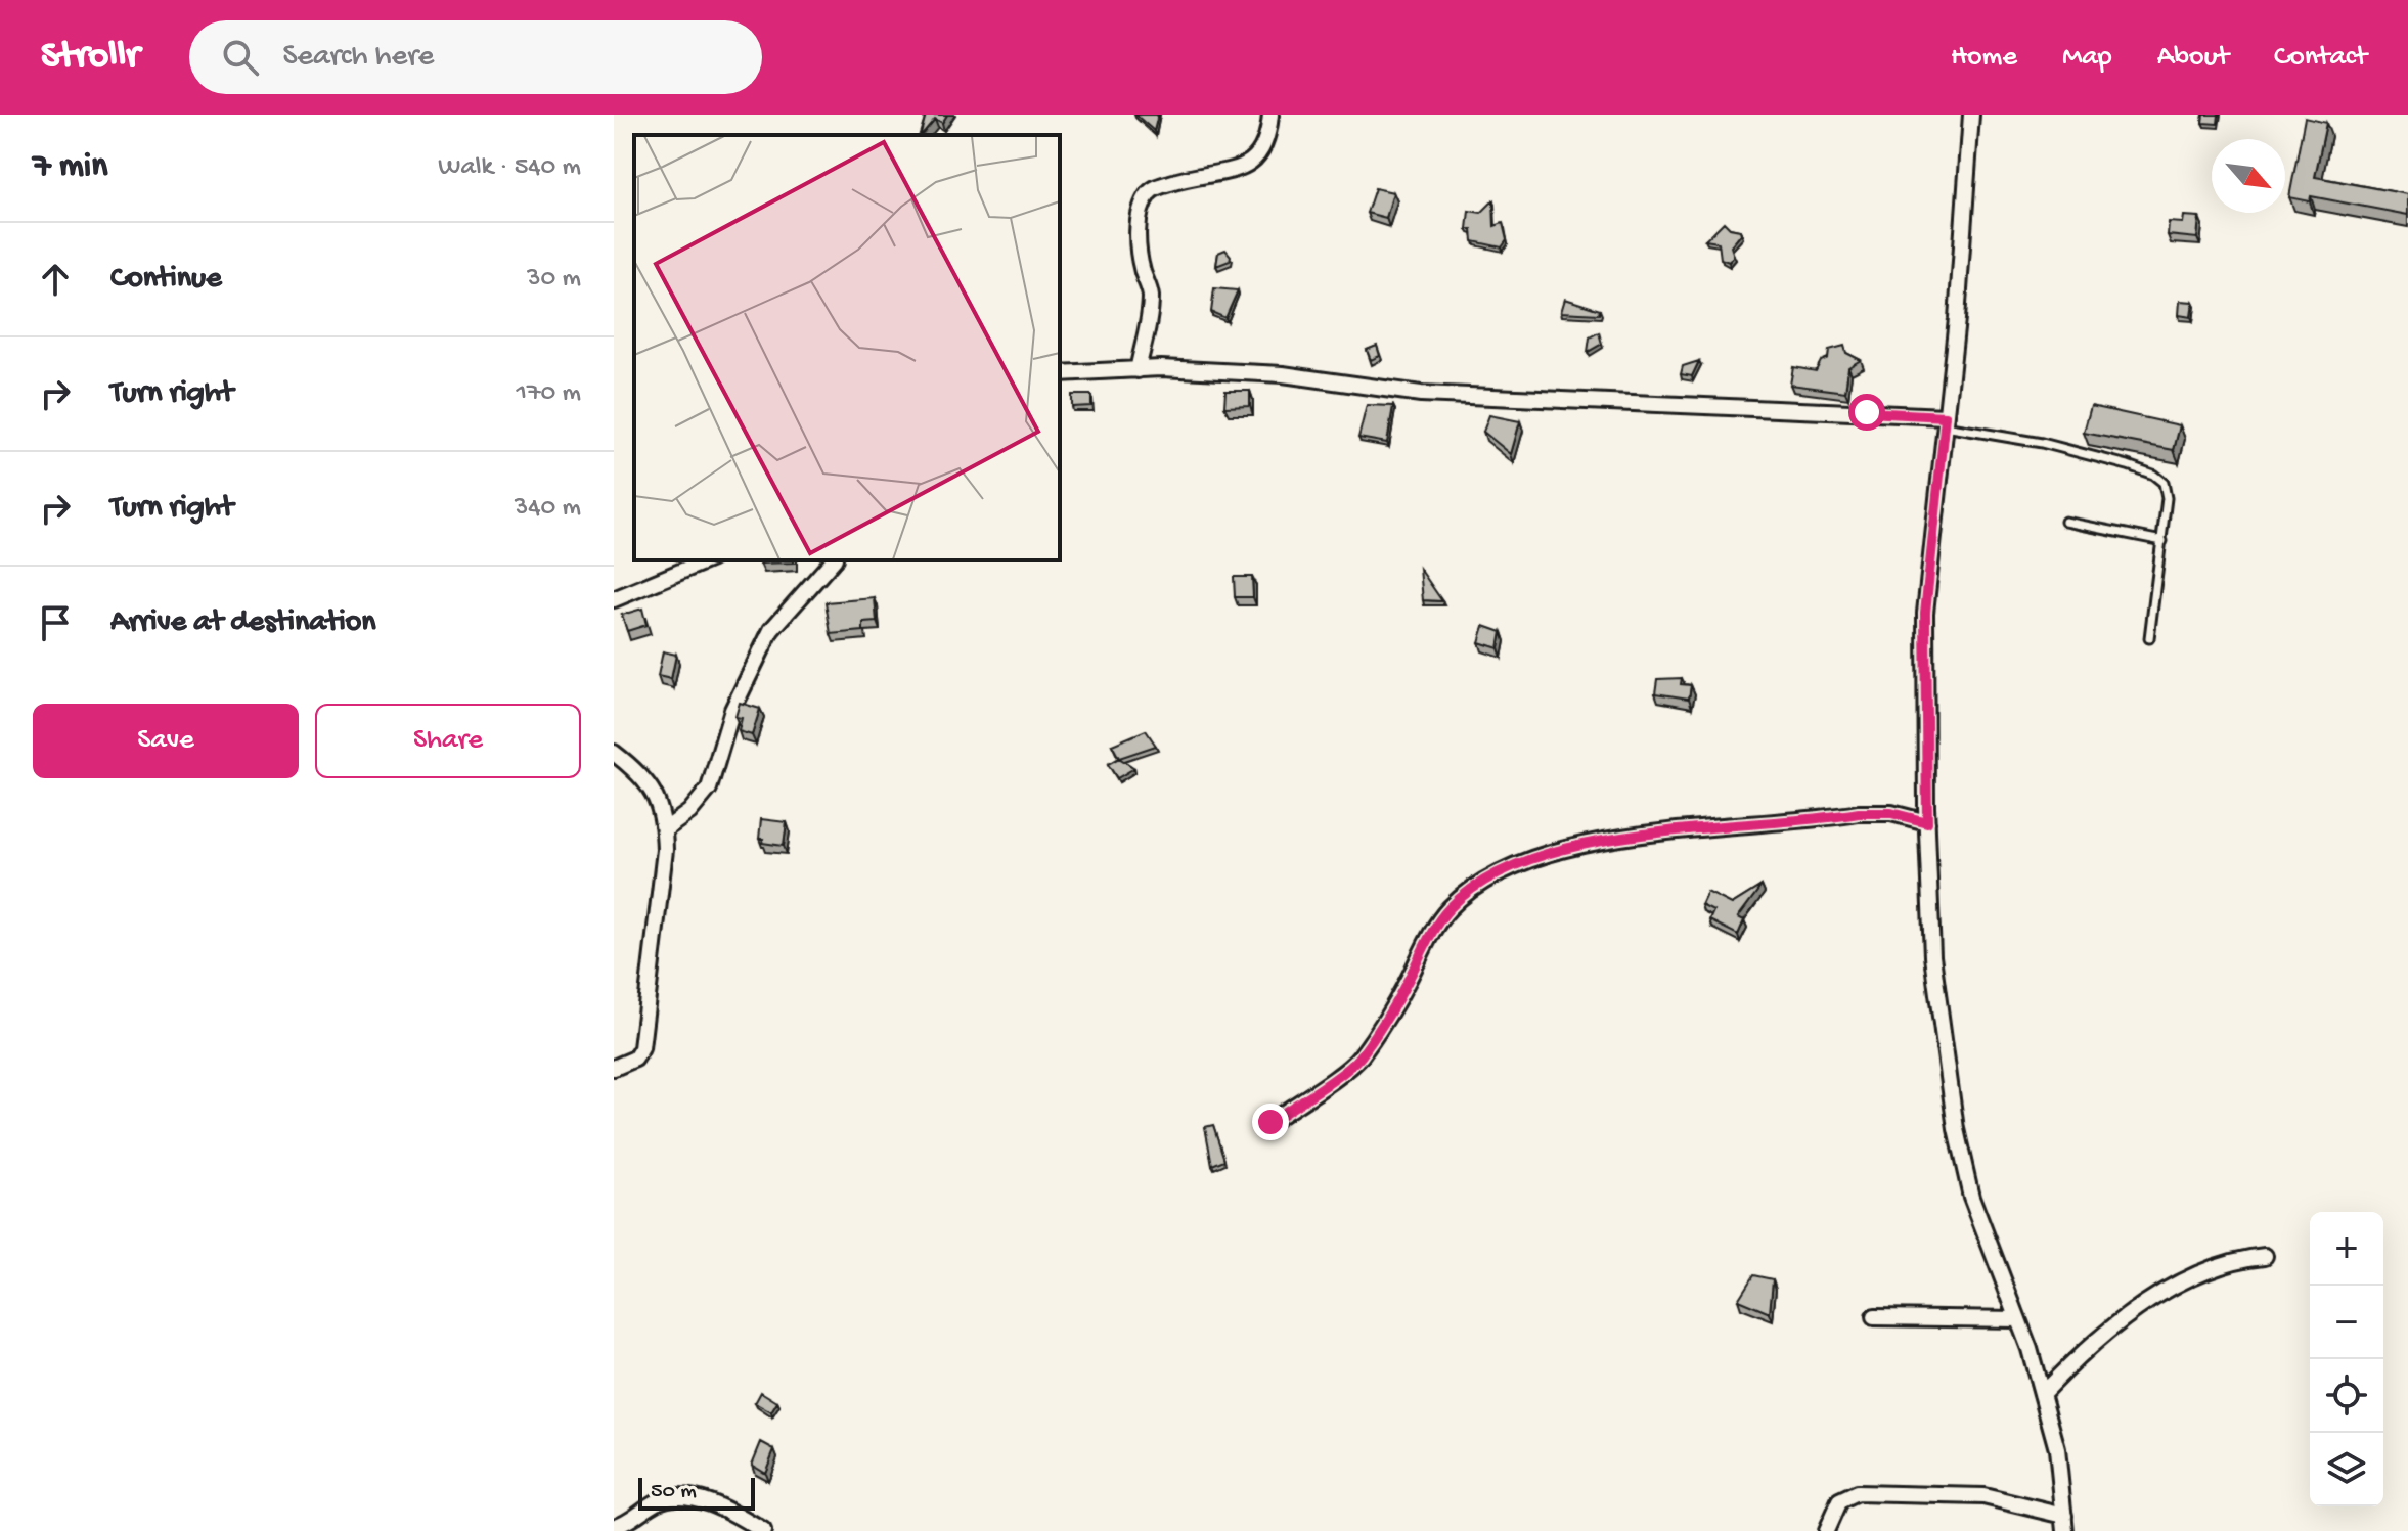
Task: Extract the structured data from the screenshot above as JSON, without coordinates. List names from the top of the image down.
{
  "scale_bar": "50 m",
  "north": "bottom right",
  "page": {
    "header": "Strollr",
    "search": "Search here",
    "nav": [
      "Home",
      "Map",
      "About",
      "Contact"
    ],
    "heading": ["7 min", "Walk · 540 m"],
    "list": [
      ["Continue", "30 m"],
      ["Turn right", "170 m"],
      ["Turn right", "340 m"],
      "Arrive at destination"
    ],
    "buttons": ["Save", "Share"],
    "map_buttons": ["+", "−"],
    "scale": "50 m"
  }
}
